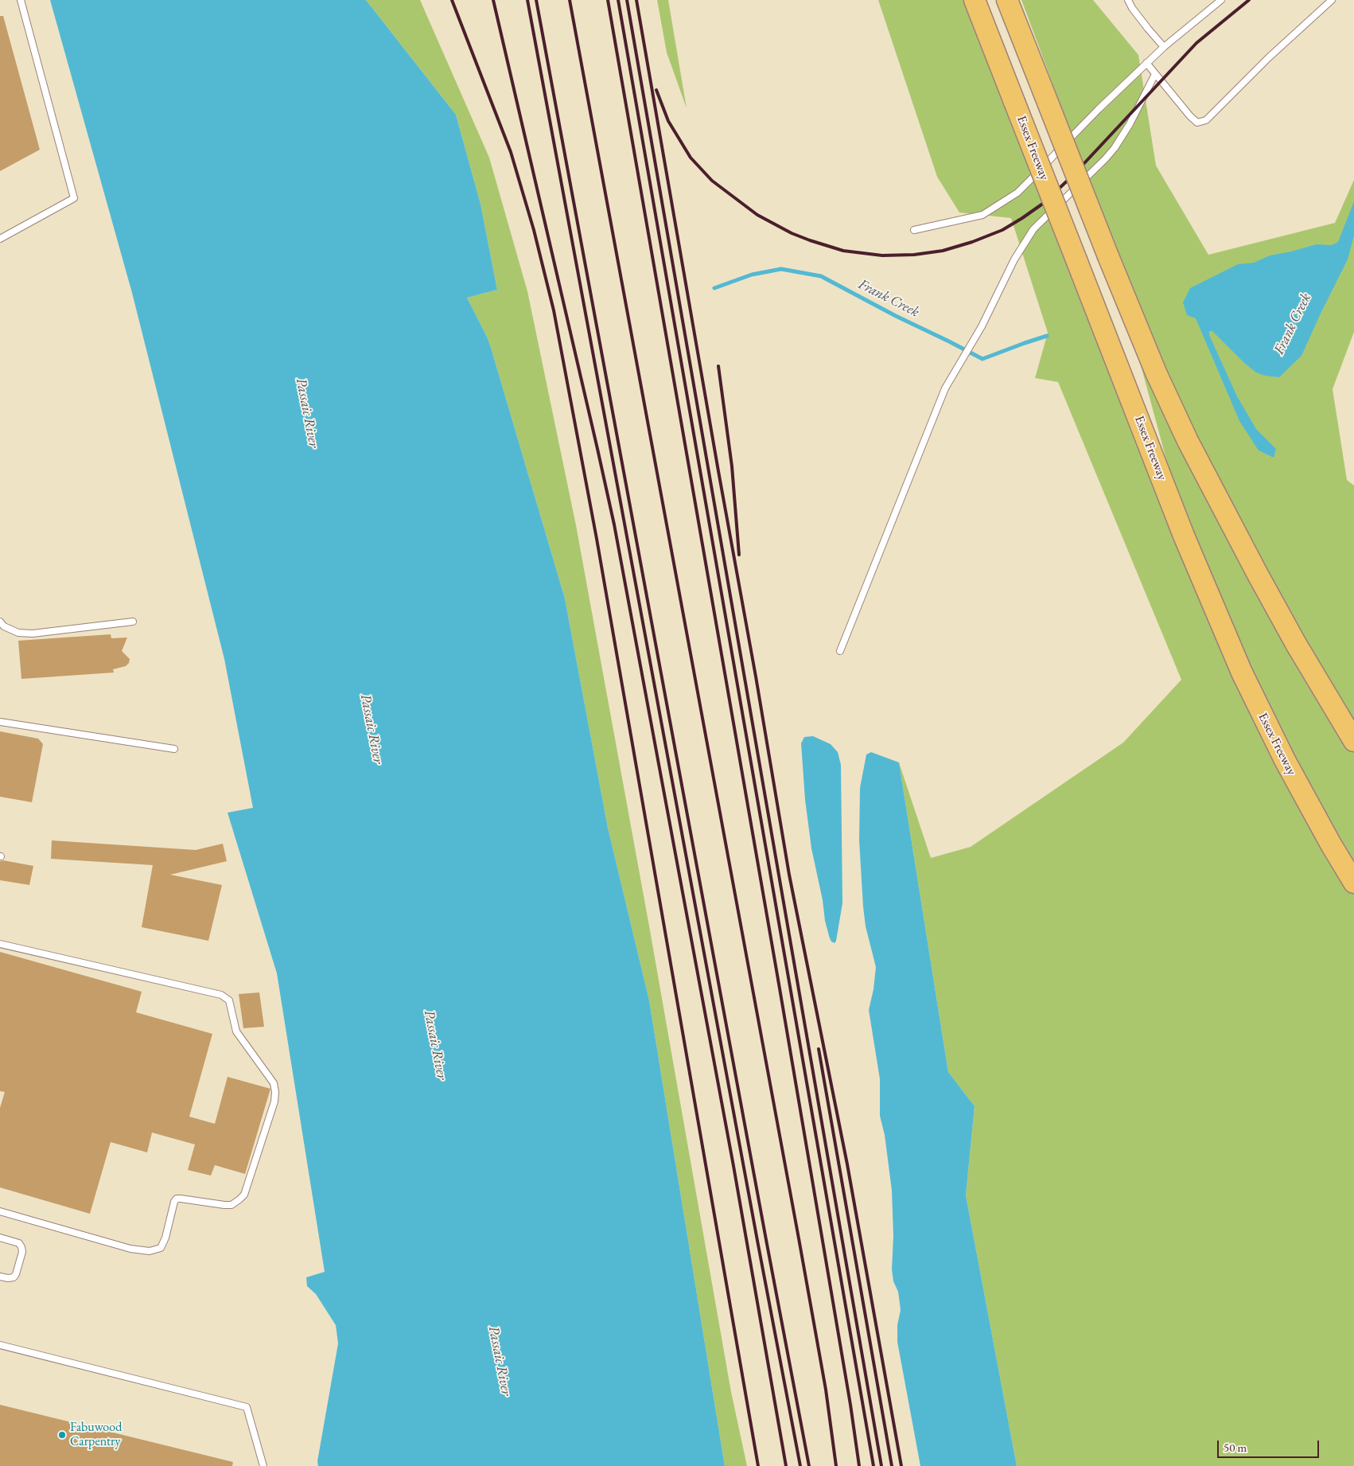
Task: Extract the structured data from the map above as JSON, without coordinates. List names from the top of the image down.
{
  "streets": {
    "highway": ["Essex Freeway"]
  },
  "water": ["Frank Creek", "Passaic River"],
  "places": ["Fabuwood Carpentry"],
  "scale_bar": "50 m"
}
